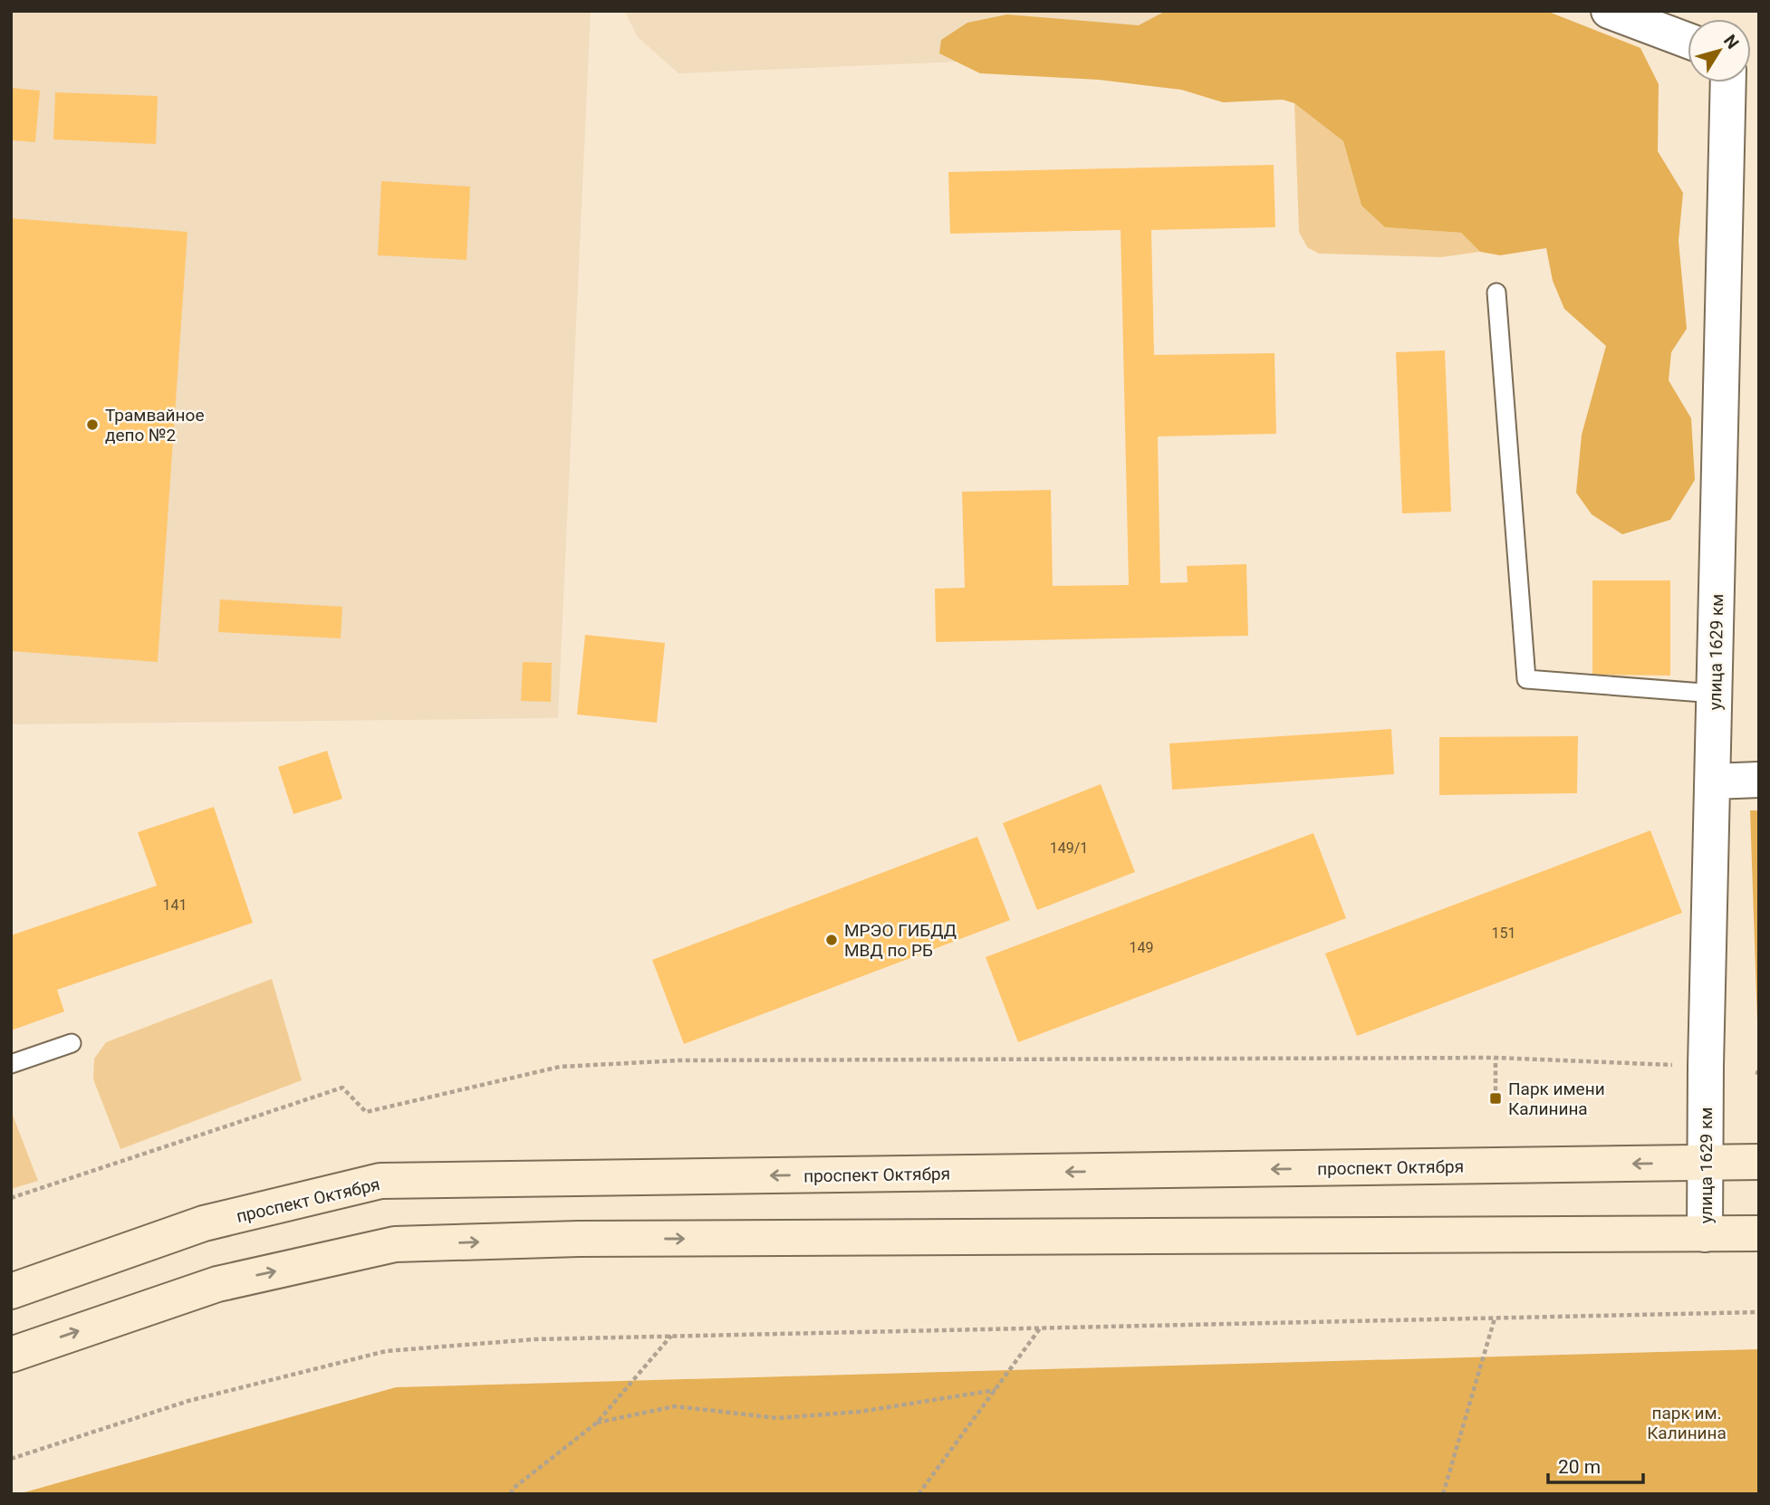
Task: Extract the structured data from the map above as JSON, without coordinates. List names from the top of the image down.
{
  "streets": {
    "main road": ["проспект Октября"],
    "street": ["улица 1629 км"]
  },
  "crossings": [
    ["улица 1629 км", "проспект Октября"]
  ],
  "parks": ["парк им. Калинина"],
  "places": {
    "other": ["Трамвайное депо №2", "МРЭО ГИБДД МВД по РБ"],
    "transit": ["Парк имени Калинина"]
  },
  "house_numbers": [
    "149/1",
    "141",
    "151",
    "149"
  ],
  "scale_bar": "20 m",
  "north": "top right"
}
